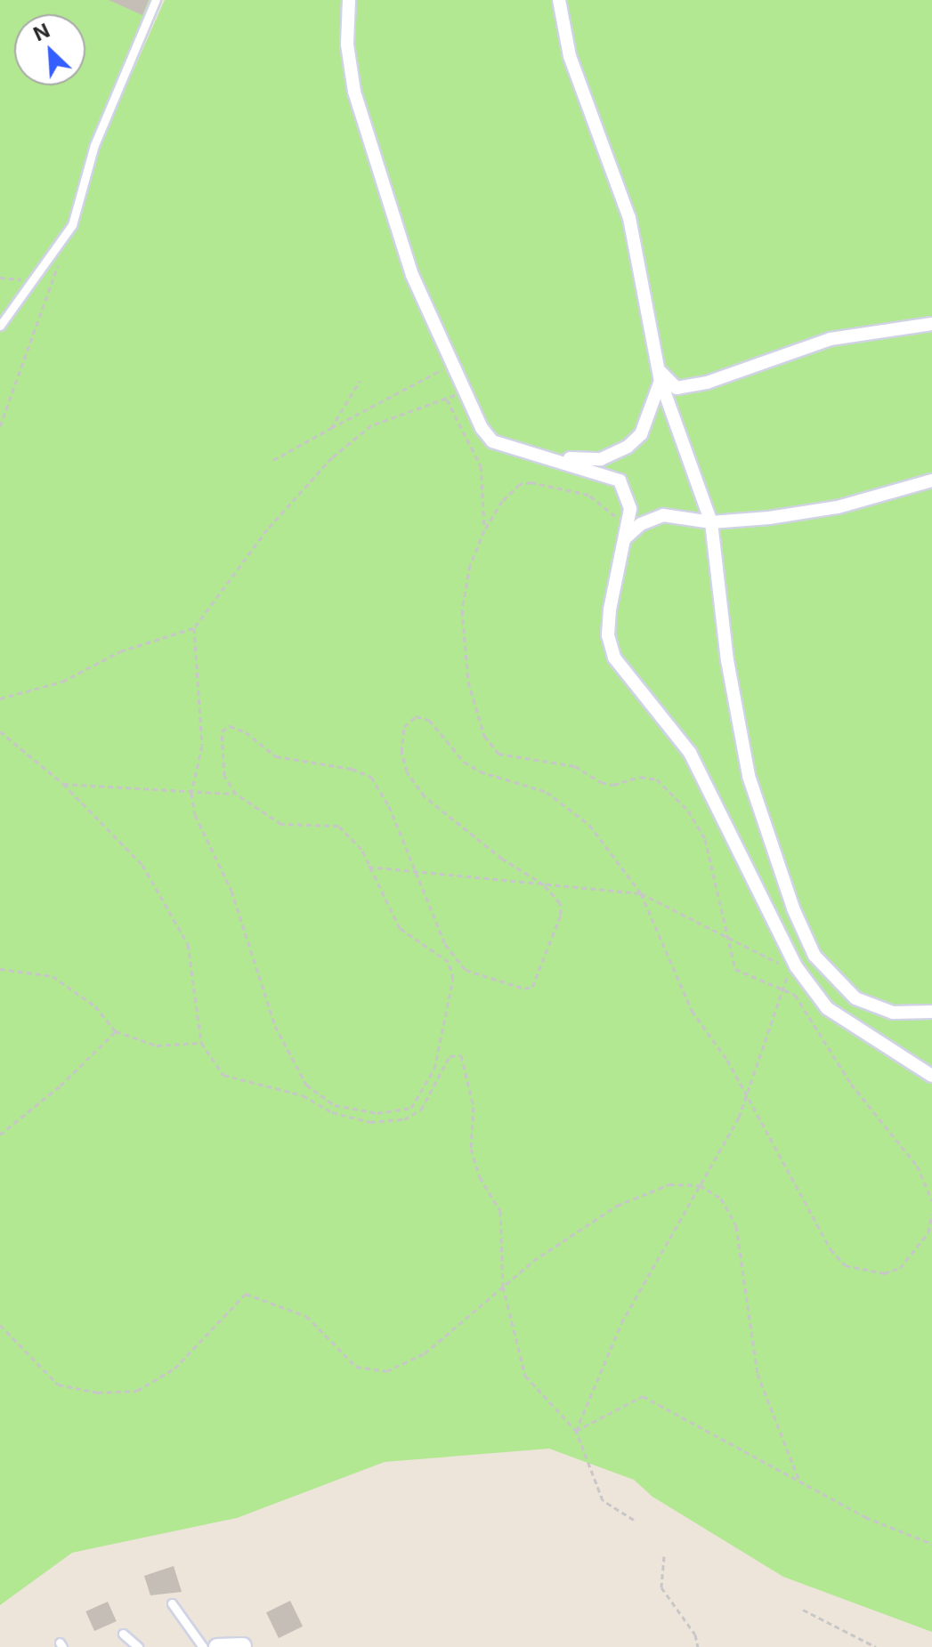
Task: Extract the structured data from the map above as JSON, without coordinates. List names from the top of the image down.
{
  "north": "top left"
}
